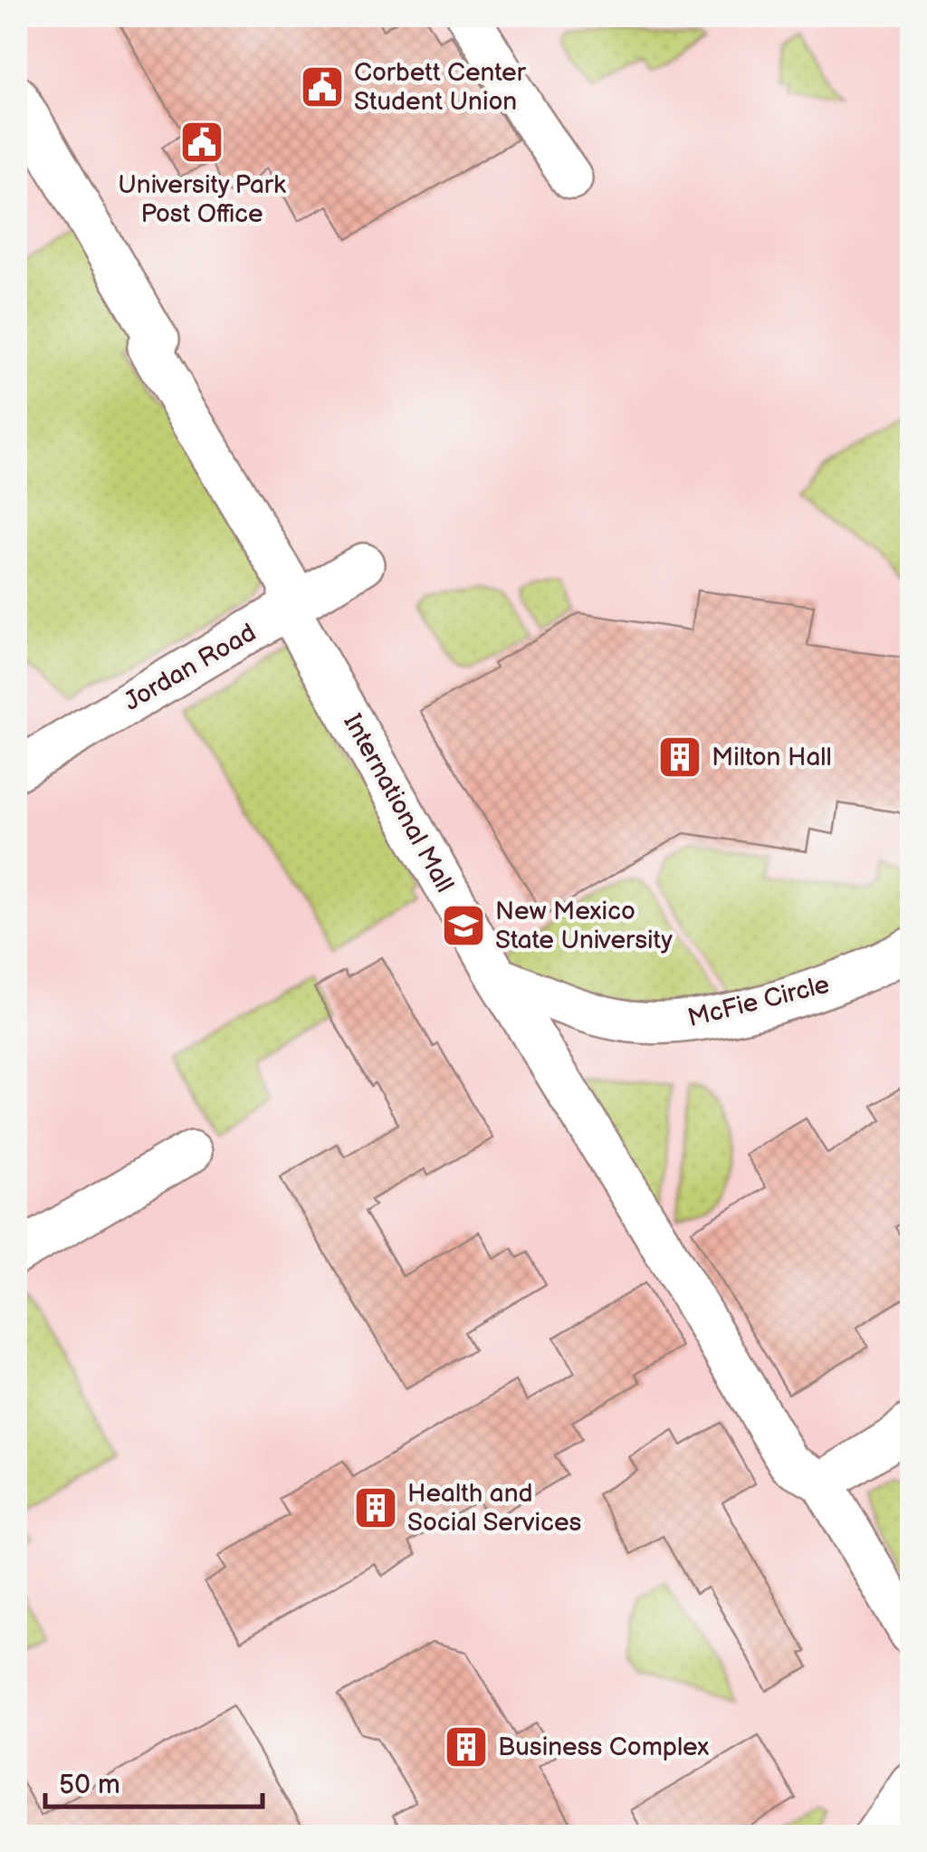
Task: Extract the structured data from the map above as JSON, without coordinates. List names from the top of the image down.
{
  "streets": {
    "street": ["Jordan Road", "International Mall", "McFie Circle"]
  },
  "crossings": [
    ["Jordan Road", "International Mall"],
    ["International Mall", "McFie Circle"]
  ],
  "places": {
    "public building": ["Corbett Center Student Union", "University Park Post Office"],
    "building": ["Milton Hall", "Health and Social Services", "Business Complex"],
    "school or university": ["New Mexico State University"]
  },
  "scale_bar": "50 m"
}
